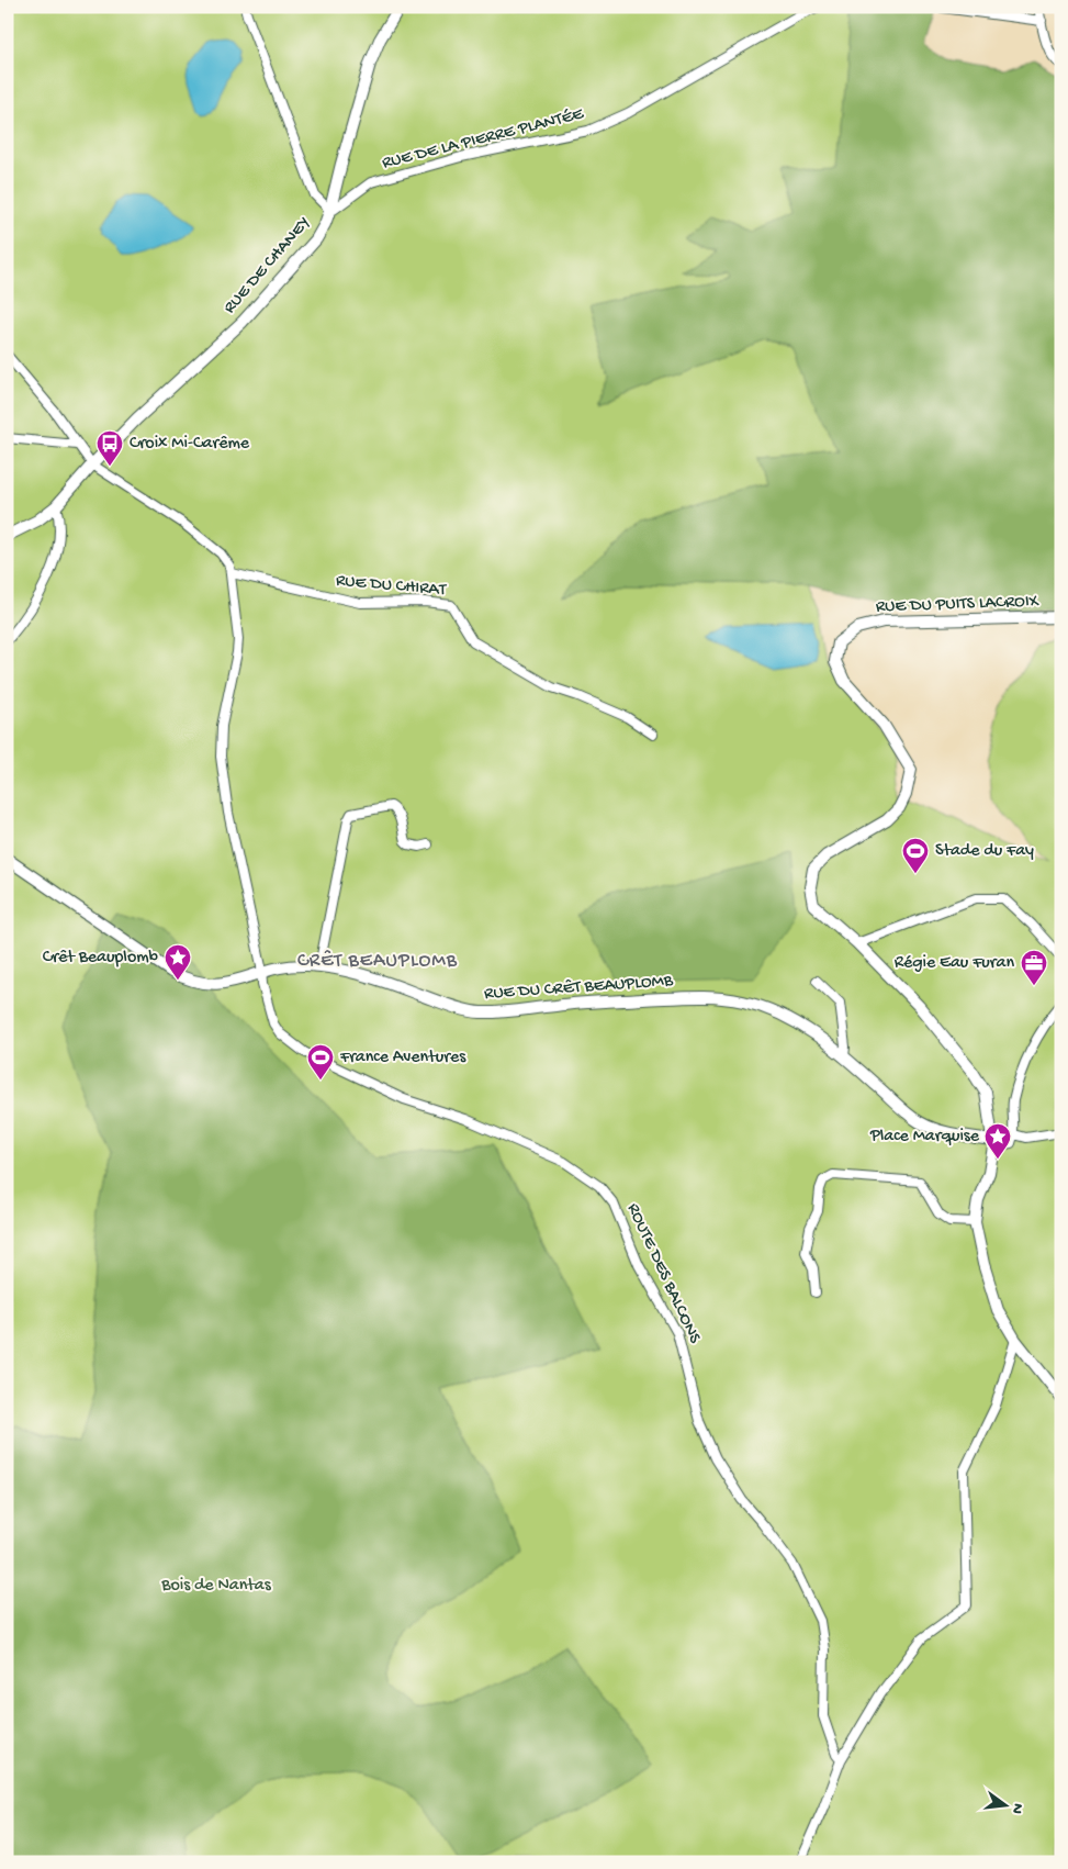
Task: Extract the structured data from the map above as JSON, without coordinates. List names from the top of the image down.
{
  "streets": {
    "street": [
      "RUE DE LA PIERRE PLANTÉE",
      "RUE DE CHANEY",
      "RUE DU CHIRAT",
      "RUE DU PUITS LACROIX",
      "RUE DU CRÊT BEAUPLOMB",
      "ROUTE DES BALCONS"
    ]
  },
  "crossings": [
    ["RUE DE LA PIERRE PLANTÉE", "RUE DE CHANEY"],
    ["RUE DU CHIRAT", "ROUTE DES BALCONS"],
    ["RUE DU PUITS LACROIX", "RUE DU CRÊT BEAUPLOMB"],
    ["RUE DU CRÊT BEAUPLOMB", "ROUTE DES BALCONS"]
  ],
  "districts": ["CRÊT BEAUPLOMB"],
  "parks": ["Bois de Nantas"],
  "places": {
    "bus stop": ["Croix Mi-Carême"],
    "sports": ["Stade du Fay", "France Aventures"],
    "place": ["Crêt Beauplomb", "Place Marquise"],
    "office": ["Régie Eau Furan"]
  },
  "north": "right"
}
